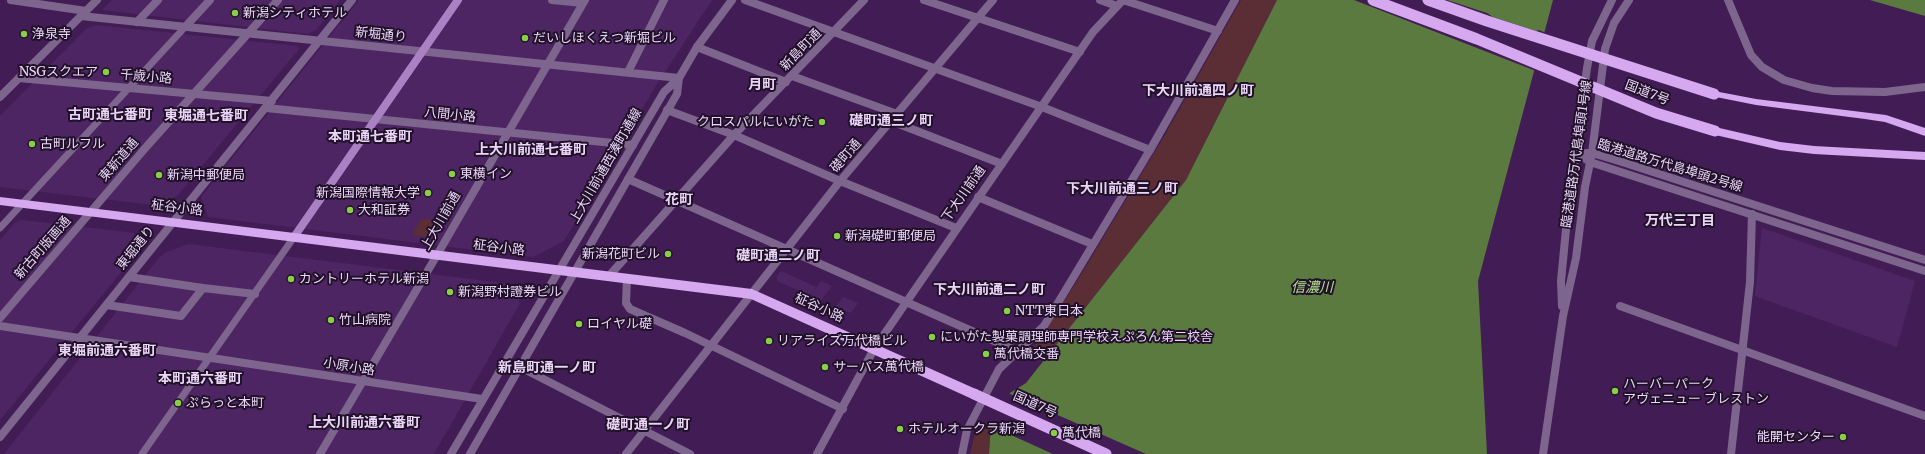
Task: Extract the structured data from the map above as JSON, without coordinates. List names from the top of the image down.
{
  "streets": {
    "highway": ["国道7号", "柾谷小路"],
    "street": [
      "新堀通り",
      "新島町通",
      "千歳小路",
      "八間小路",
      "臨港道路万代島埠頭1号線",
      "礎町通",
      "東新道通",
      "上大川前通西湊町通線",
      "臨港道路万代島埠頭2号線",
      "下大川前通",
      "上大川前通",
      "新古町版画通",
      "東堀通り",
      "小原小路"
    ]
  },
  "crossings": [
    ["新堀通り", "東新道通"],
    ["新堀通り", "上大川前通西湊町通線"],
    ["新堀通り", "上大川前通"],
    ["新堀通り", "東堀通り"],
    ["新島町通", "柾谷小路"],
    ["千歳小路", "東新道通"],
    ["千歳小路", "東堀通り"],
    ["国道7号", "柾谷小路"],
    ["八間小路", "上大川前通西湊町通線"],
    ["八間小路", "上大川前通"],
    ["八間小路", "東堀通り"],
    ["臨港道路万代島埠頭1号線", "臨港道路万代島埠頭2号線"],
    ["礎町通", "柾谷小路"],
    ["東新道通", "柾谷小路"],
    ["東新道通", "新古町版画通"],
    ["上大川前通西湊町通線", "柾谷小路"],
    ["上大川前通西湊町通線", "小原小路"],
    ["下大川前通", "柾谷小路"],
    ["柾谷小路", "上大川前通"],
    ["柾谷小路", "新古町版画通"],
    ["柾谷小路", "東堀通り"],
    ["上大川前通", "小原小路"],
    ["東堀通り", "小原小路"]
  ],
  "districts": [
    "月町",
    "下大川前通四ノ町",
    "古町通七番町",
    "東堀通七番町",
    "礎町通三ノ町",
    "本町通七番町",
    "上大川前通七番町",
    "下大川前通三ノ町",
    "花町",
    "万代三丁目",
    "礎町通二ノ町",
    "下大川前通二ノ町",
    "東堀前通六番町",
    "新島町通一ノ町",
    "本町通六番町",
    "上大川前通六番町",
    "礎町通一ノ町"
  ],
  "water": ["信濃川"],
  "places": [
    "新潟シティホテル",
    "浄泉寺",
    "だいしほくえつ新堀ビル",
    "NSGスクエア",
    "クロスパルにいがた",
    "古町ルフル",
    "東横イン",
    "新潟中郵便局",
    "新潟国際情報大学",
    "大和証券",
    "新潟礎町郵便局",
    "新潟花町ビル",
    "カントリーホテル新潟",
    "新潟野村證券ビル",
    "NTT東日本",
    "竹山病院",
    "ロイヤル礎",
    "にいがた製菓調理師専門学校えぷろん第二校舎",
    "リアライズ万代橋ビル",
    "萬代橋交番",
    "サーパス萬代橋",
    "ハーバーパーク アヴェニュー ブレストン",
    "ぷらっと本町",
    "ホテルオークラ新潟",
    "萬代橋",
    "能開センター"
  ]
}
